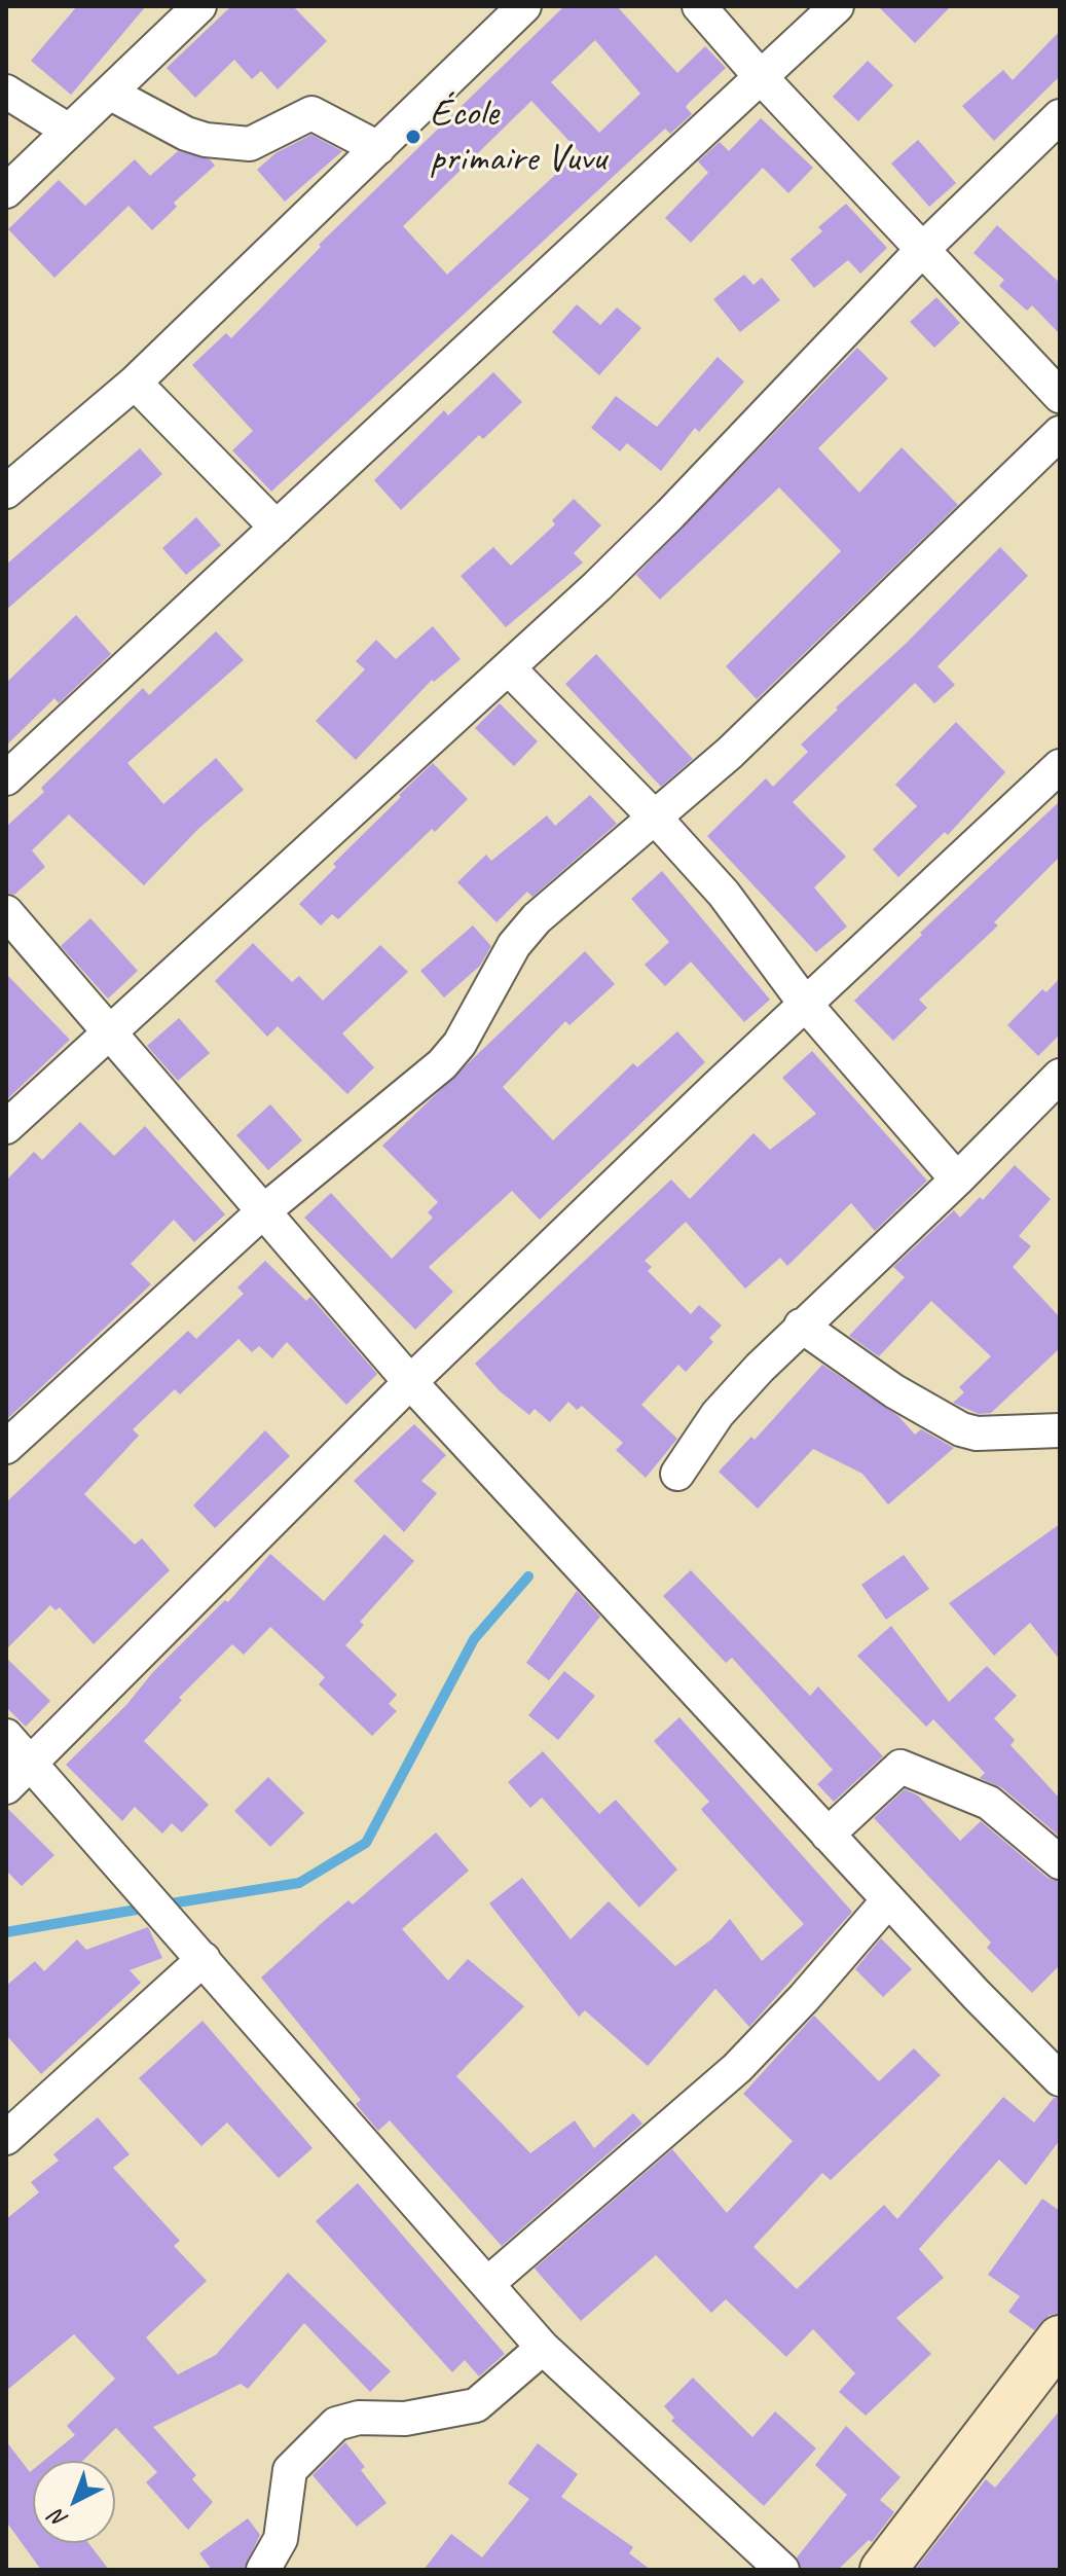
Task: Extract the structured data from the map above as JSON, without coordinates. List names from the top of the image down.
{
  "places": ["École primaire Vuvu"],
  "north": "bottom left"
}
